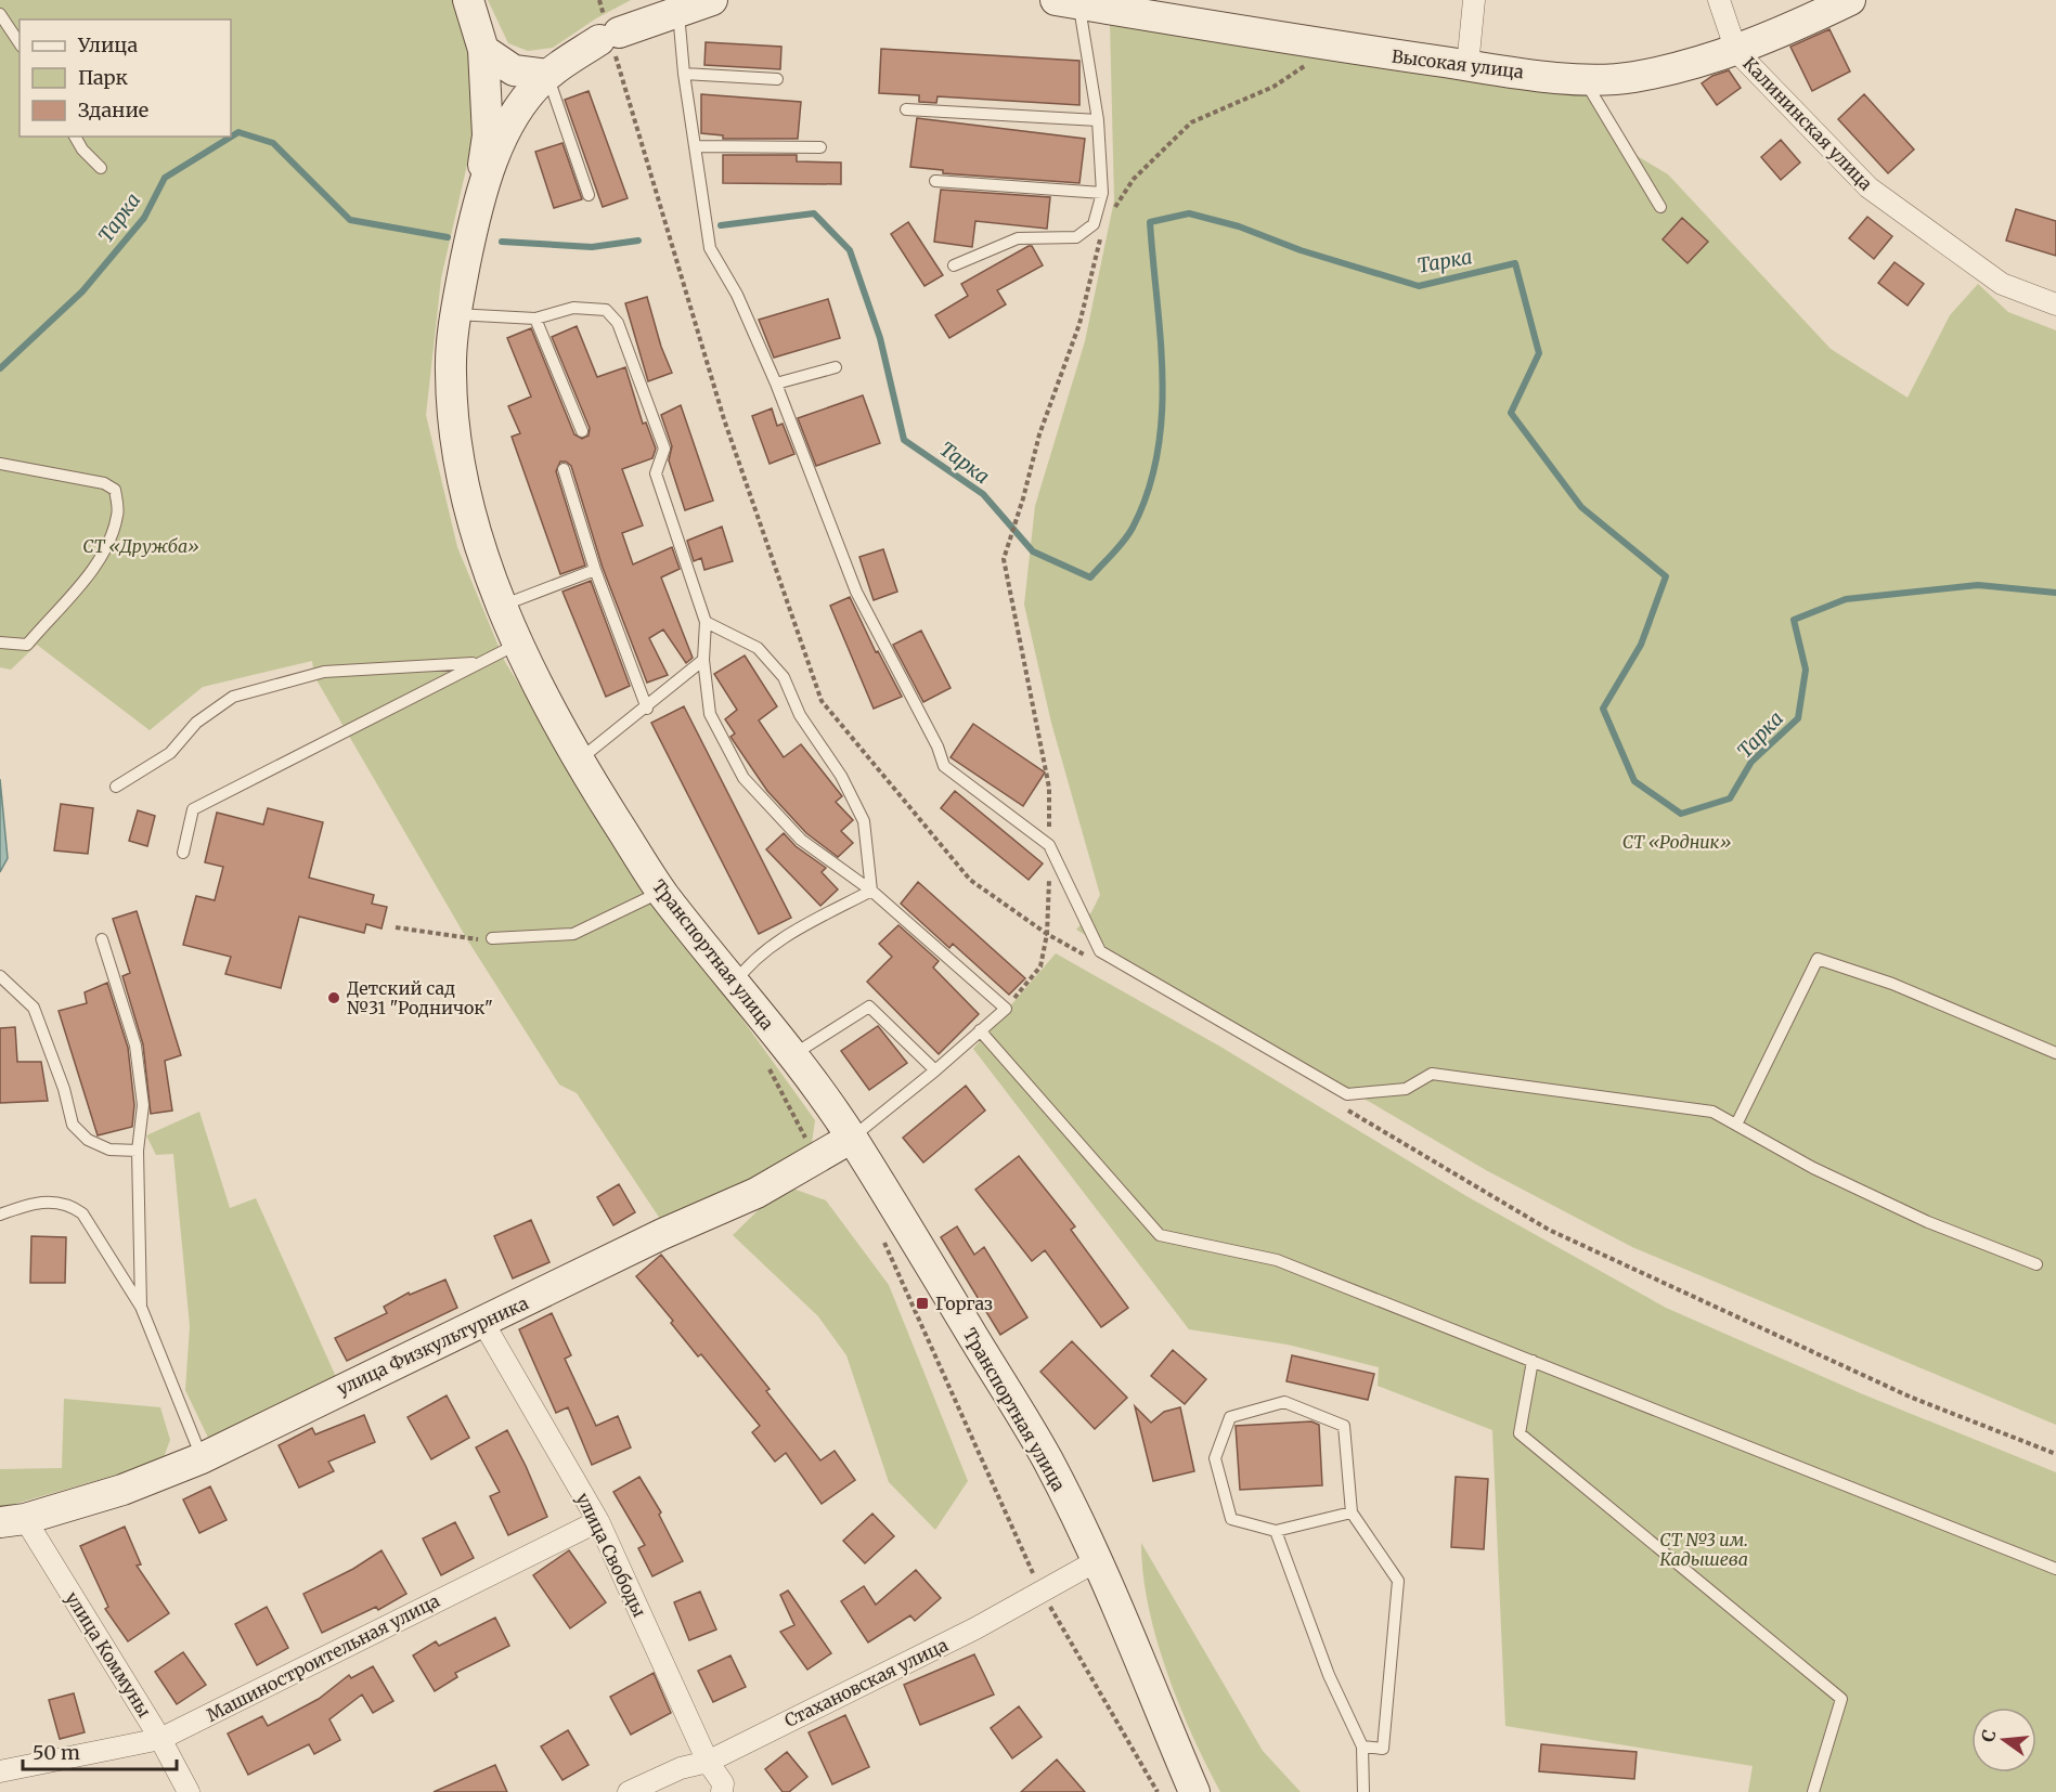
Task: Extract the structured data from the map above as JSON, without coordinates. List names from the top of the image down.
{
  "streets": {
    "street": [
      "Высокая улица",
      "Калининская улица",
      "Транспортная улица",
      "улица Физкультурника",
      "улица Свободы",
      "улица Коммуны",
      "Машиностроительная улица",
      "Стахановская улица"
    ]
  },
  "crossings": [
    ["Высокая улица", "Калининская улица"],
    ["Транспортная улица", "улица Физкультурника"],
    ["Транспортная улица", "Стахановская улица"],
    ["улица Физкультурника", "улица Свободы"],
    ["улица Физкультурника", "улица Коммуны"],
    ["улица Свободы", "Машиностроительная улица"],
    ["улица Свободы", "Стахановская улица"],
    ["улица Коммуны", "Машиностроительная улица"]
  ],
  "water": ["Тарка"],
  "parks": ["СТ «Дружба»", "СТ «Родник»", "СТ №3 им. Кадышева"],
  "places": {
    "other": ["Детский сад №31 \"Родничок\""],
    "transit": ["Горгаз"]
  },
  "legend": ["Улица", "Парк", "Здание"],
  "scale_bar": "50 m",
  "north": "left"
}
